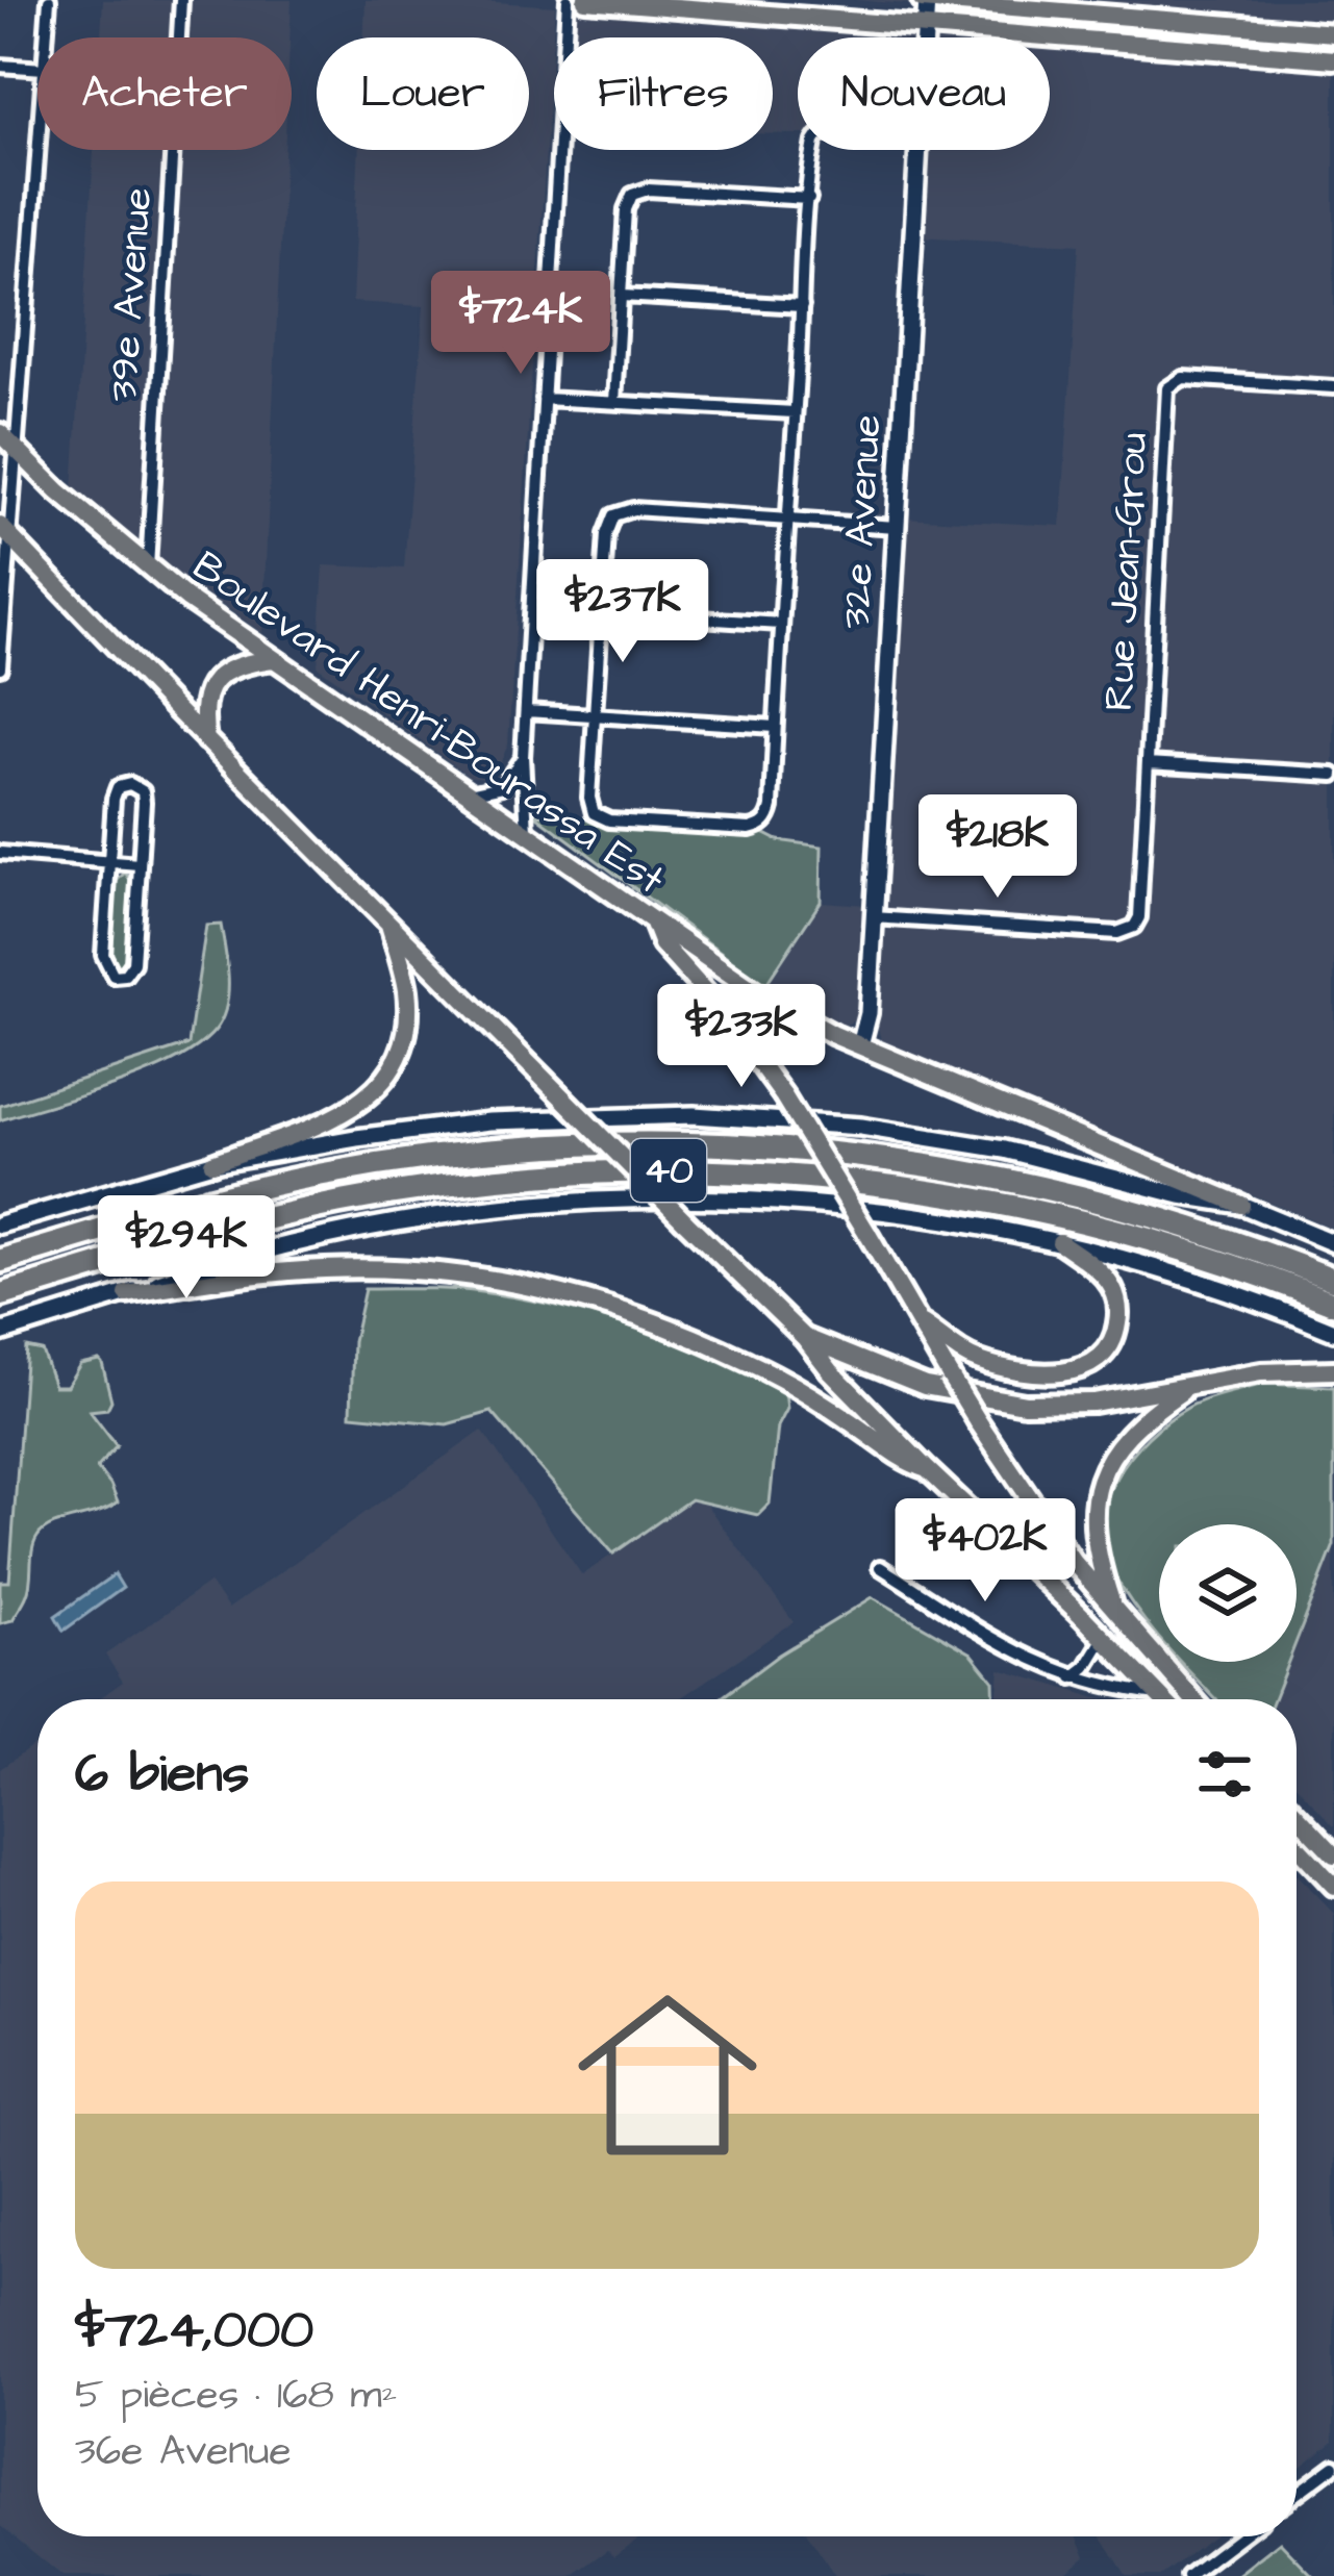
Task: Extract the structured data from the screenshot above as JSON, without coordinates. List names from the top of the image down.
{
  "streets": {
    "highway": ["40"],
    "main road": ["32e Avenue", "Boulevard Henri-Bourassa Est"],
    "street": ["39e Avenue", "Rue Jean-Grou"]
  },
  "crossings": [
    ["39e Avenue", "Boulevard Henri-Bourassa Est"],
    ["32e Avenue", "Rue Jean-Grou"]
  ],
  "page": {
    "chip": [
      "Acheter",
      "Louer",
      "Filtres",
      "Nouveau"
    ],
    "price": [
      "$724K",
      "$237K",
      "$218K",
      "$233K",
      "$294K",
      "$402K"
    ],
    "heading": "6 biens",
    "list": [
      {
        "name": "$724,000",
        "note": "5 pièces · 168 m² · 36e Avenue"
      }
    ]
  }
}
